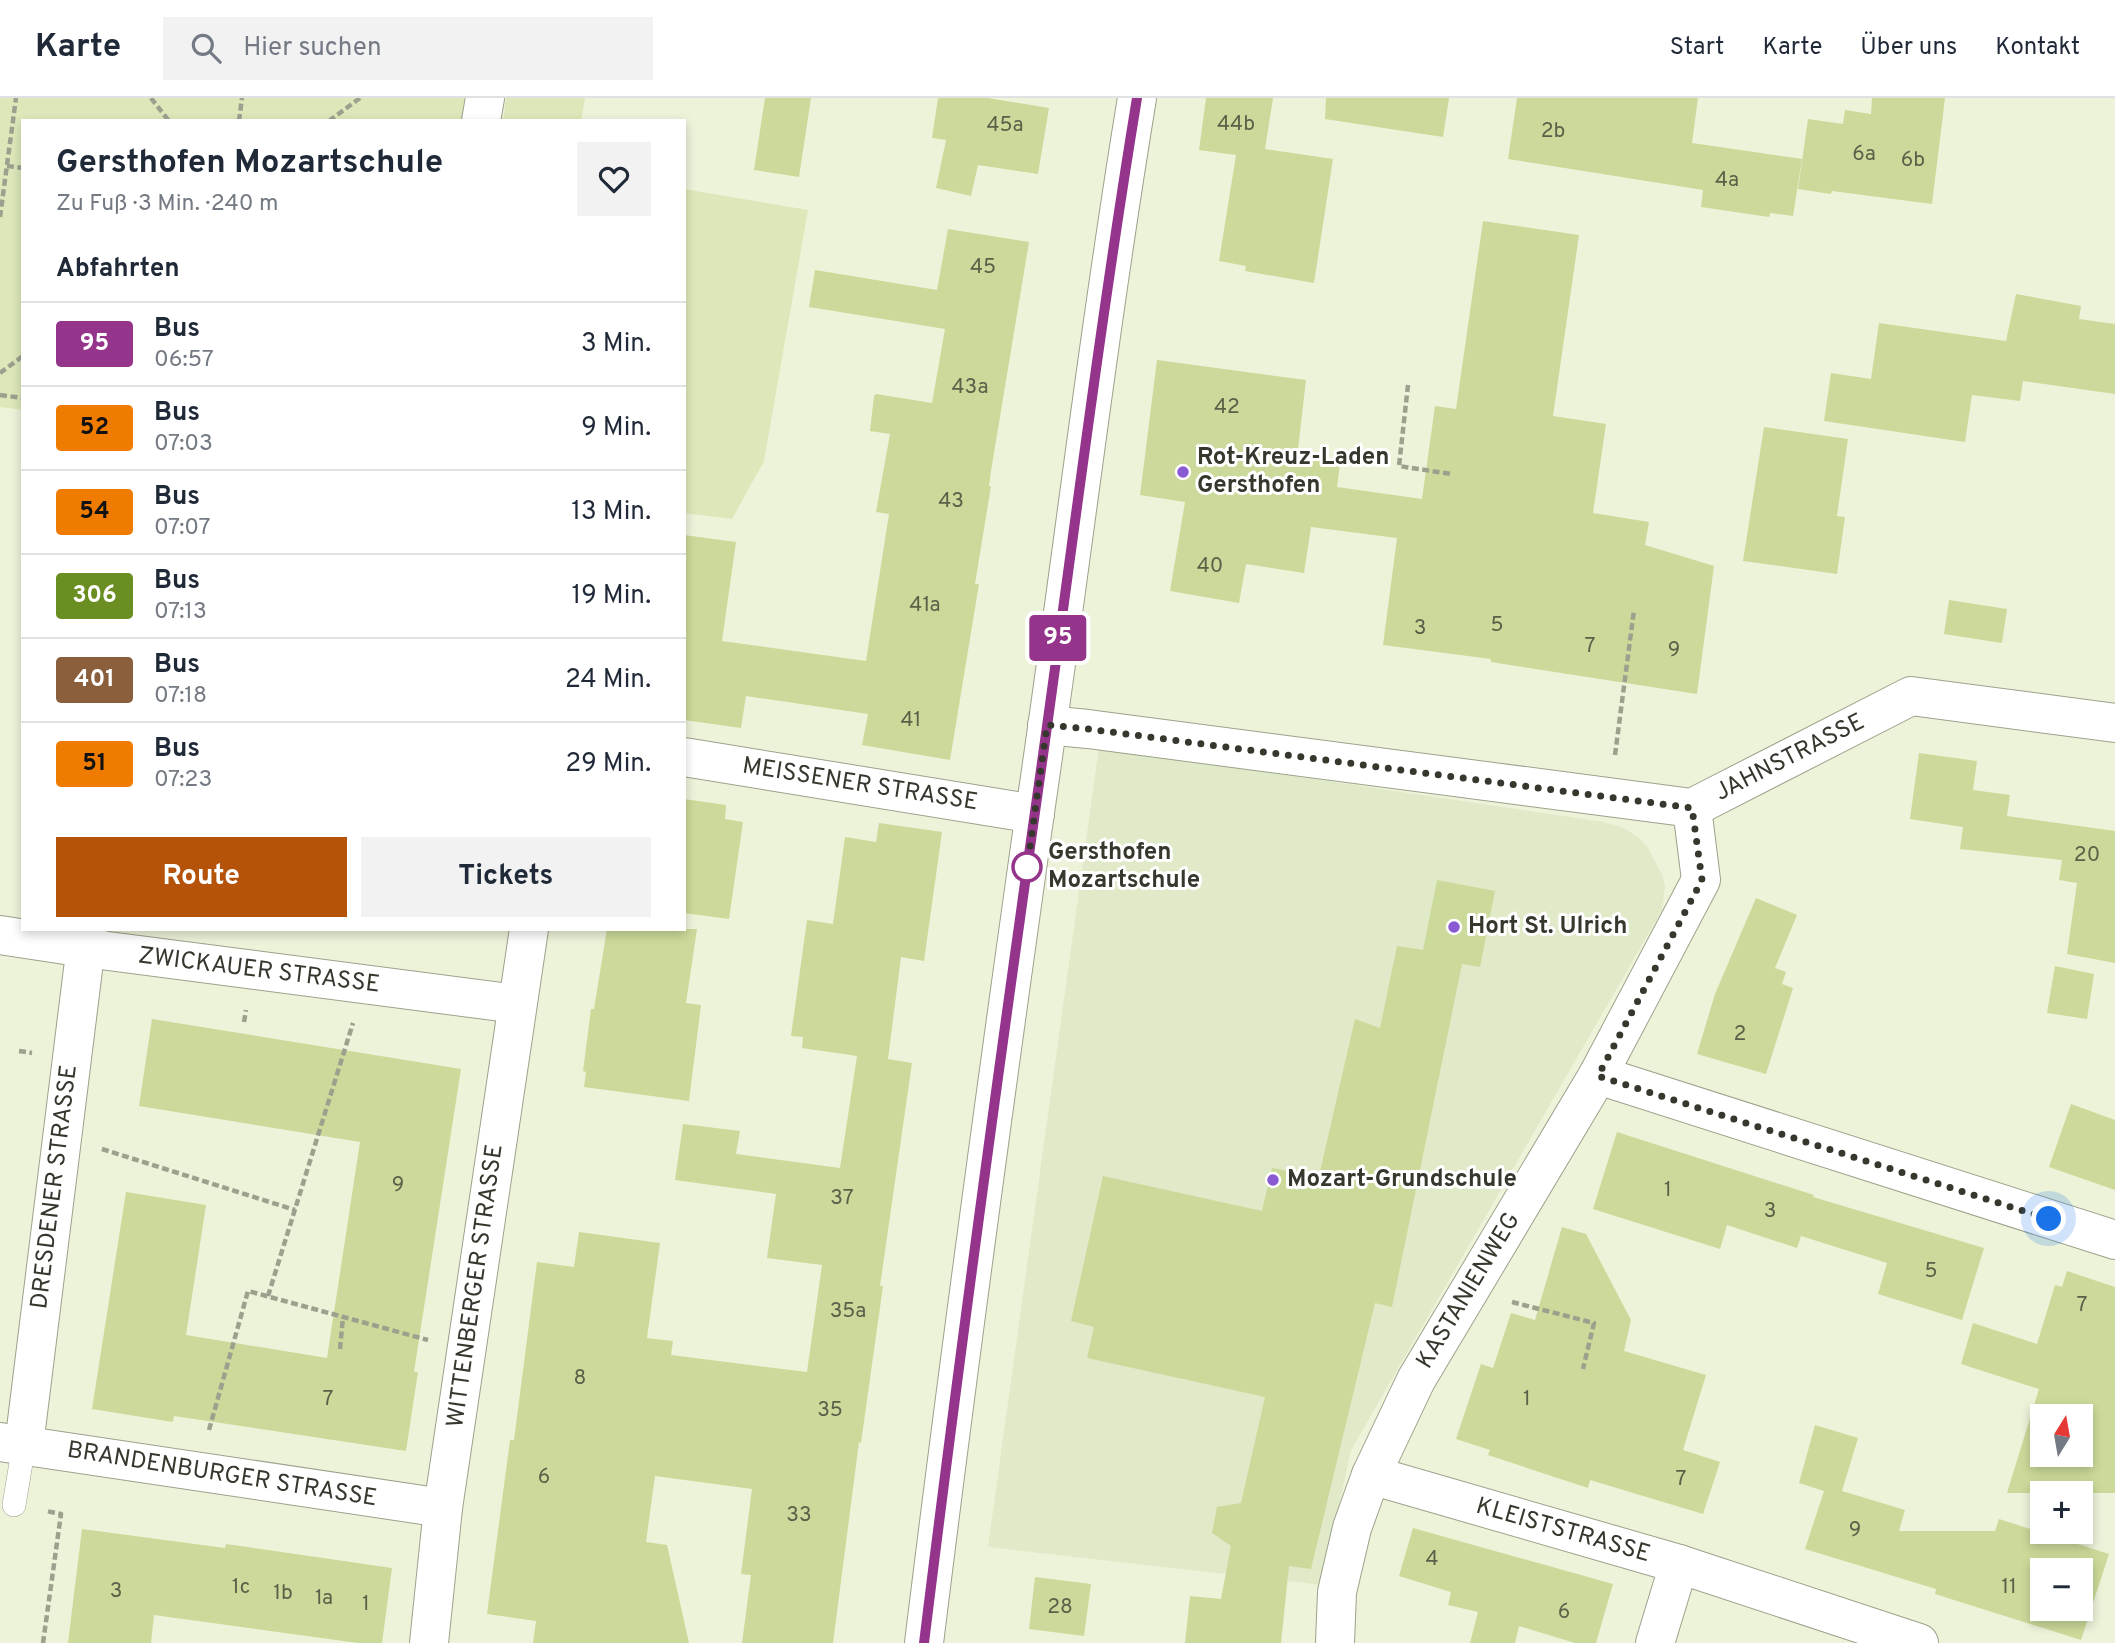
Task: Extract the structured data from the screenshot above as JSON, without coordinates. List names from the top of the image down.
{
  "streets": {
    "street": [
      "JAHNSTRASSE",
      "MEISSENER STRASSE",
      "ZWICKAUER STRASSE",
      "DRESDENER STRASSE",
      "WITTENBERGER STRASSE",
      "KASTANIENWEG",
      "BRANDENBURGER STRASSE",
      "KLEISTSTRASSE"
    ]
  },
  "crossings": [
    ["JAHNSTRASSE", "KASTANIENWEG"],
    ["ZWICKAUER STRASSE", "DRESDENER STRASSE"],
    ["ZWICKAUER STRASSE", "WITTENBERGER STRASSE"],
    ["DRESDENER STRASSE", "BRANDENBURGER STRASSE"],
    ["WITTENBERGER STRASSE", "BRANDENBURGER STRASSE"],
    ["KASTANIENWEG", "KLEISTSTRASSE"]
  ],
  "places": [
    "Rot-Kreuz-Laden Gersthofen",
    "Gersthofen Mozartschule",
    "Hort St. Ulrich",
    "Mozart-Grundschule"
  ],
  "lines": ["bus line 95"],
  "house_numbers": [
    "44b",
    "45a",
    "2b",
    "6a",
    "6b",
    "4a",
    "45",
    "43a",
    "42",
    "43",
    "40",
    "41a",
    "5",
    "3",
    "7",
    "9",
    "41",
    "20",
    "2",
    "9",
    "1",
    "37",
    "3",
    "5",
    "7",
    "35a",
    "8",
    "7",
    "1",
    "35",
    "6",
    "7",
    "33",
    "9",
    "4",
    "1c",
    "11",
    "3",
    "1b",
    "1a",
    "1",
    "28",
    "6"
  ],
  "north": "top",
  "page": {
    "header": "Karte",
    "search": "Hier suchen",
    "nav": [
      "Start",
      "Karte",
      "Über uns",
      "Kontakt"
    ],
    "on_map": "95",
    "heading": [
      ["Gersthofen Mozartschule", "Zu Fuß · 3 Min. · 240 m"],
      "Abfahrten"
    ],
    "list": [
      {
        "mark": "95",
        "name": "Bus",
        "note": "06:57",
        "value": "3 Min."
      },
      {
        "mark": "52",
        "name": "Bus",
        "note": "07:03",
        "value": "9 Min."
      },
      {
        "mark": "54",
        "name": "Bus",
        "note": "07:07",
        "value": "13 Min."
      },
      {
        "mark": "306",
        "name": "Bus",
        "note": "07:13",
        "value": "19 Min."
      },
      {
        "mark": "401",
        "name": "Bus",
        "note": "07:18",
        "value": "24 Min."
      },
      {
        "mark": "51",
        "name": "Bus",
        "note": "07:23",
        "value": "29 Min."
      }
    ],
    "buttons": ["Route", "Tickets"],
    "map_buttons": ["+", "−"]
  }
}
